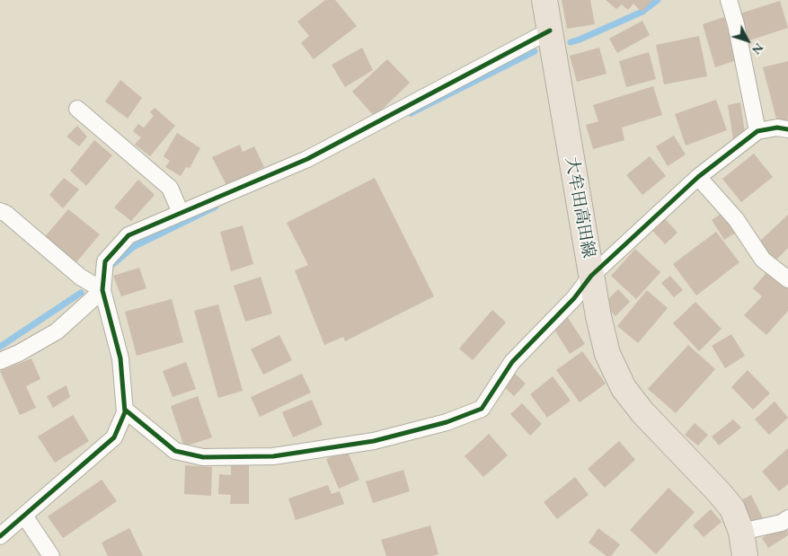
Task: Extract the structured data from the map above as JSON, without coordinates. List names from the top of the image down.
{
  "streets": {
    "main road": ["大牟田高田線"]
  },
  "north": "bottom right"
}
